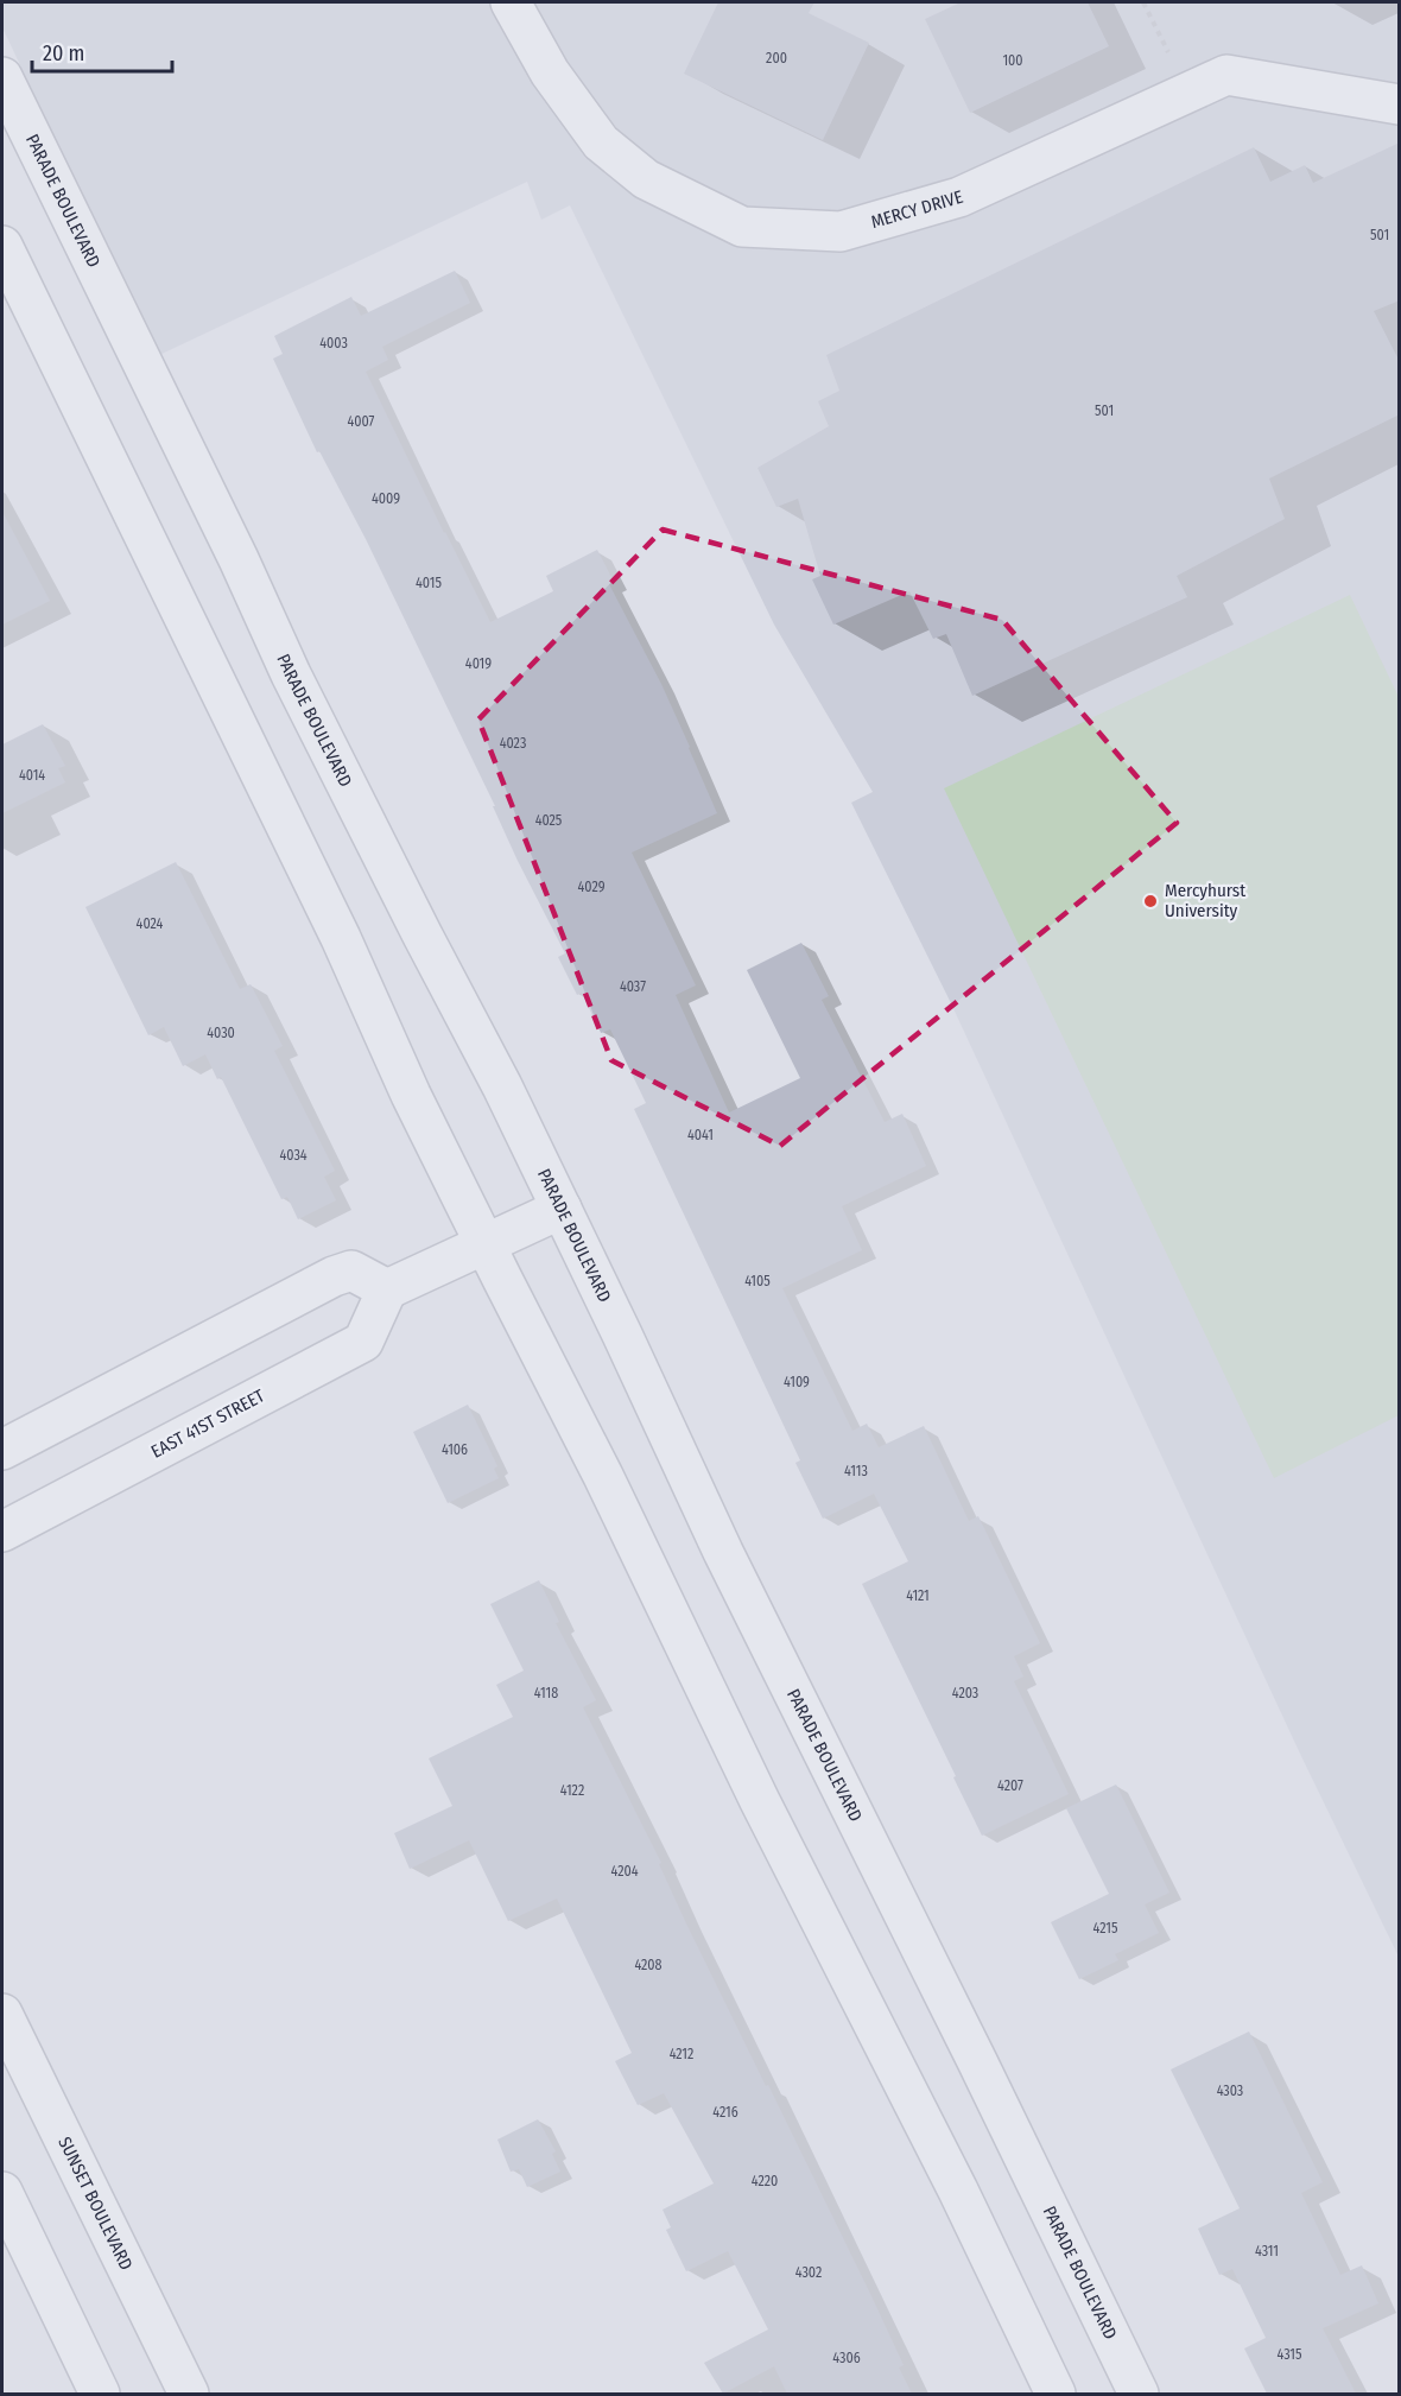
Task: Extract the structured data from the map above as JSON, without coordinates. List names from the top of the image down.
{
  "streets": {
    "street": [
      "PARADE BOULEVARD",
      "MERCY DRIVE",
      "EAST 41ST STREET",
      "SUNSET BOULEVARD"
    ]
  },
  "places": ["Mercyhurst University"],
  "house_numbers": [
    "200",
    "100",
    "501",
    "4003",
    "501",
    "4007",
    "4009",
    "4015",
    "4019",
    "4023",
    "4014",
    "4025",
    "4029",
    "4024",
    "4037",
    "4030",
    "4041",
    "4034",
    "4105",
    "4109",
    "4106",
    "4113",
    "4121",
    "4118",
    "4203",
    "4207",
    "4122",
    "4204",
    "4215",
    "4208",
    "4212",
    "4303",
    "4216",
    "4220",
    "4311",
    "4302",
    "4315",
    "4306"
  ],
  "scale_bar": "20 m"
}
